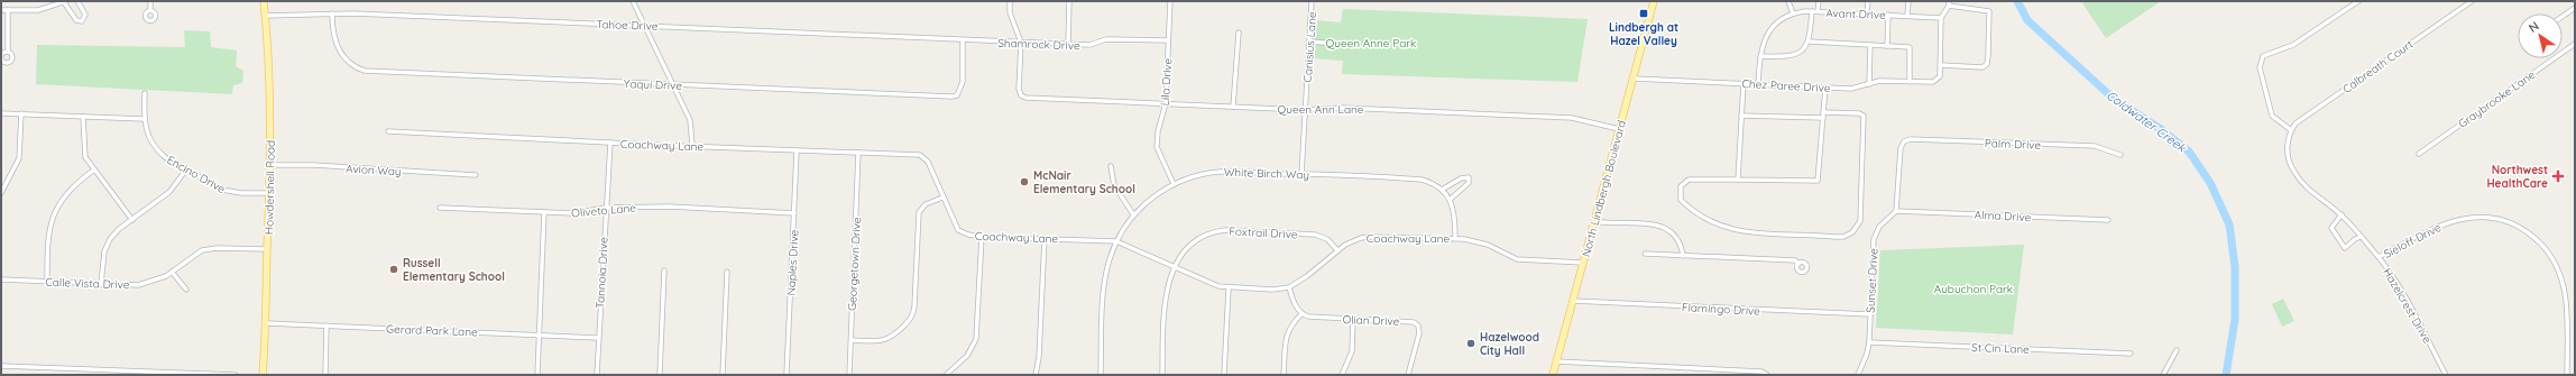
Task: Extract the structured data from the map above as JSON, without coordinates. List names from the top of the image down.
{
  "streets": {
    "main road": ["Howdershell Road", "North Lindbergh Boulevard"],
    "street": [
      "Avant Drive",
      "Tahoe Drive",
      "Shamrock Drive",
      "Canisius Lane",
      "Calbreath Court",
      "Lila Drive",
      "Yaqui Drive",
      "Chez Paree Drive",
      "Graybrooke Lane",
      "Queen Ann Lane",
      "Palm Drive",
      "Coachway Lane",
      "Avion Way",
      "White Birch Way",
      "Encino Drive",
      "Oliveto Lane",
      "Alma Drive",
      "Foxtrail Drive",
      "Sieloff Drive",
      "Naples Drive",
      "Georgetown Drive",
      "Tannoia Drive",
      "Sunset Drive",
      "Calle Vista Drive",
      "Hazelcrest Drive",
      "Flamingo Drive",
      "Olian Drive",
      "Gerard Park Lane",
      "St Cin Lane"
    ]
  },
  "crossings": [
    ["Tahoe Drive", "Shamrock Drive"],
    ["Tahoe Drive", "Yaqui Drive"],
    ["Tahoe Drive", "Howdershell Road"],
    ["Shamrock Drive", "Lila Drive"],
    ["Canisius Lane", "Queen Ann Lane"],
    ["Canisius Lane", "White Birch Way"],
    ["Calbreath Court", "Hazelcrest Drive"],
    ["Lila Drive", "Queen Ann Lane"],
    ["Lila Drive", "White Birch Way"],
    ["Chez Paree Drive", "North Lindbergh Boulevard"],
    ["Queen Ann Lane", "North Lindbergh Boulevard"],
    ["Palm Drive", "Alma Drive"],
    ["Palm Drive", "Sunset Drive"],
    ["Coachway Lane", "White Birch Way"],
    ["Coachway Lane", "North Lindbergh Boulevard"],
    ["Coachway Lane", "Foxtrail Drive"],
    ["Coachway Lane", "Naples Drive"],
    ["Coachway Lane", "Georgetown Drive"],
    ["Coachway Lane", "Tannoia Drive"],
    ["Avion Way", "Howdershell Road"],
    ["Encino Drive", "Howdershell Road"],
    ["Howdershell Road", "Calle Vista Drive"],
    ["Howdershell Road", "Gerard Park Lane"],
    ["North Lindbergh Boulevard", "Flamingo Drive"],
    ["Oliveto Lane", "Naples Drive"],
    ["Oliveto Lane", "Tannoia Drive"],
    ["Alma Drive", "Sunset Drive"],
    ["Sieloff Drive", "Hazelcrest Drive"],
    ["Tannoia Drive", "Gerard Park Lane"],
    ["Sunset Drive", "Flamingo Drive"],
    ["Sunset Drive", "St Cin Lane"]
  ],
  "water": ["Coldwater Creek"],
  "parks": ["Queen Anne Park", "Aubuchon Park"],
  "places": {
    "transit": ["Lindbergh at Hazel Valley"],
    "health": ["Northwest HealthCare"],
    "other": ["McNair Elementary School", "Russell Elementary School", "Hazelwood City Hall"]
  },
  "north": "top left"
}
